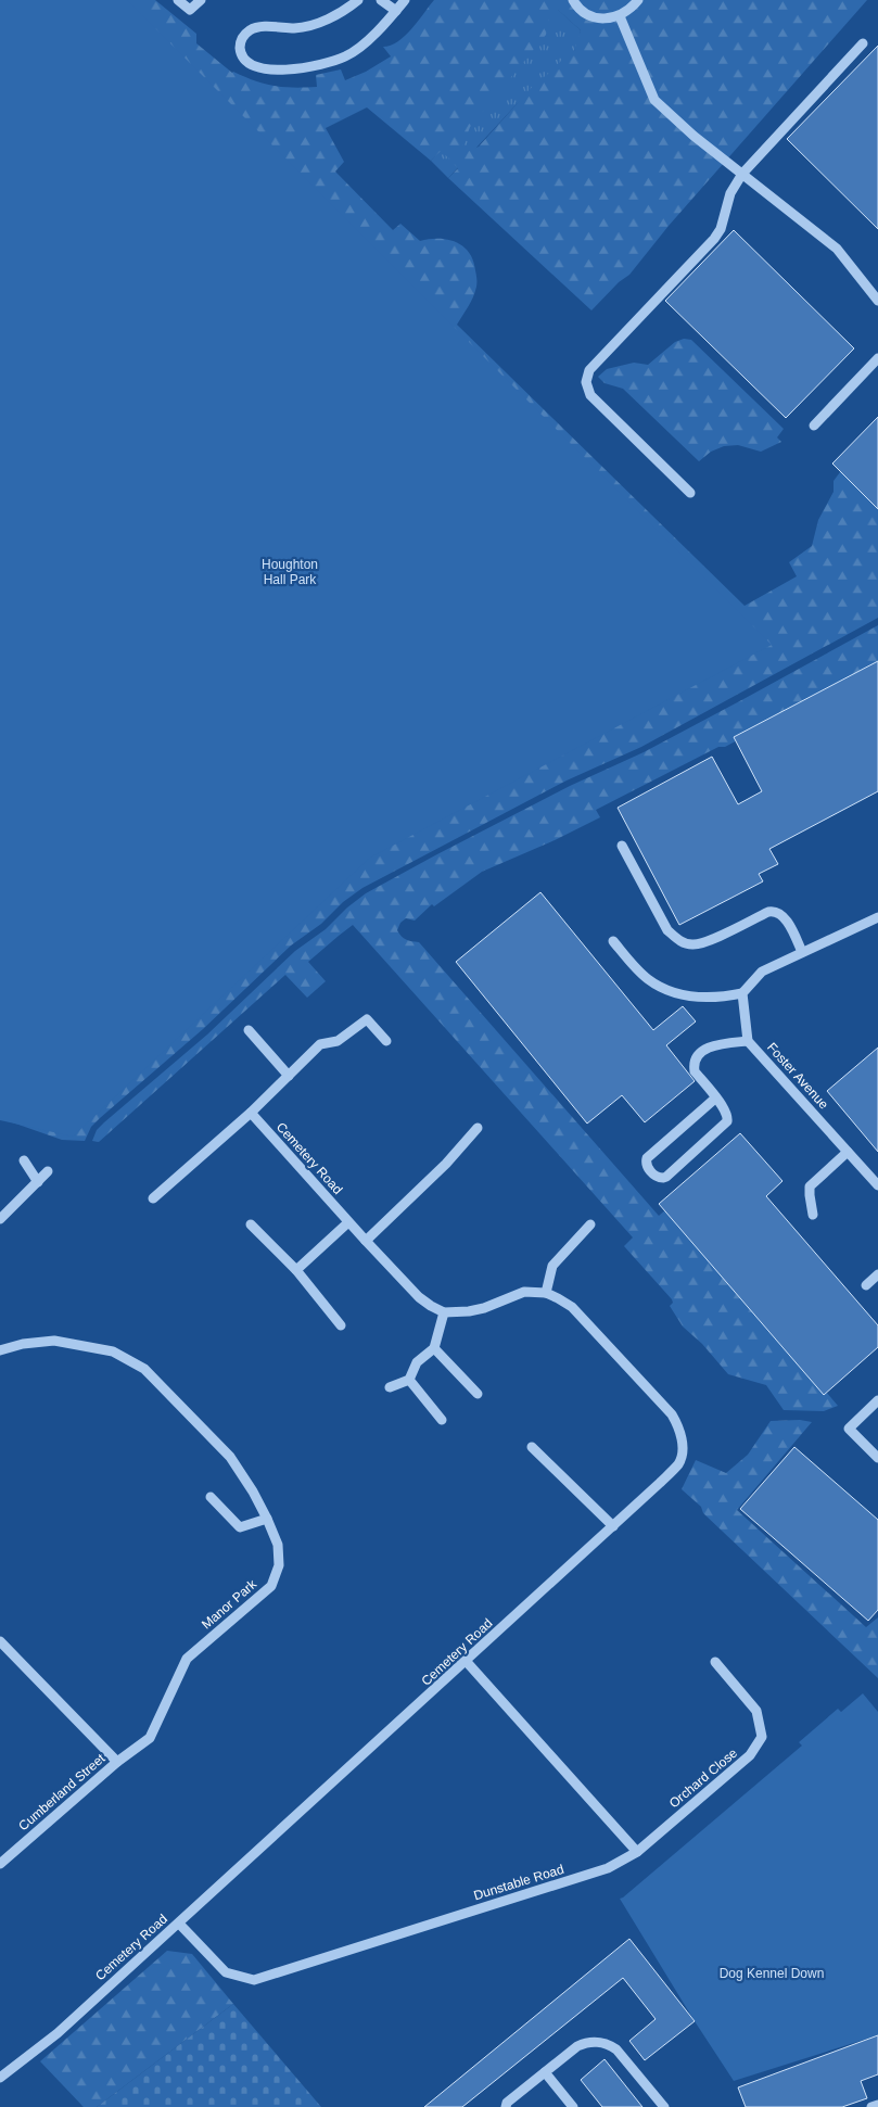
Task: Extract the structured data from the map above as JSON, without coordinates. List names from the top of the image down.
{
  "streets": {
    "street": [
      "Foster Avenue",
      "Cemetery Road",
      "Manor Park",
      "Orchard Close",
      "Cumberland Street",
      "Dunstable Road"
    ]
  },
  "crossings": [
    ["Cemetery Road", "Dunstable Road"],
    ["Manor Park", "Cumberland Street"],
    ["Orchard Close", "Dunstable Road"]
  ],
  "parks": ["Houghton Hall Park", "Dog Kennel Down"]
}
